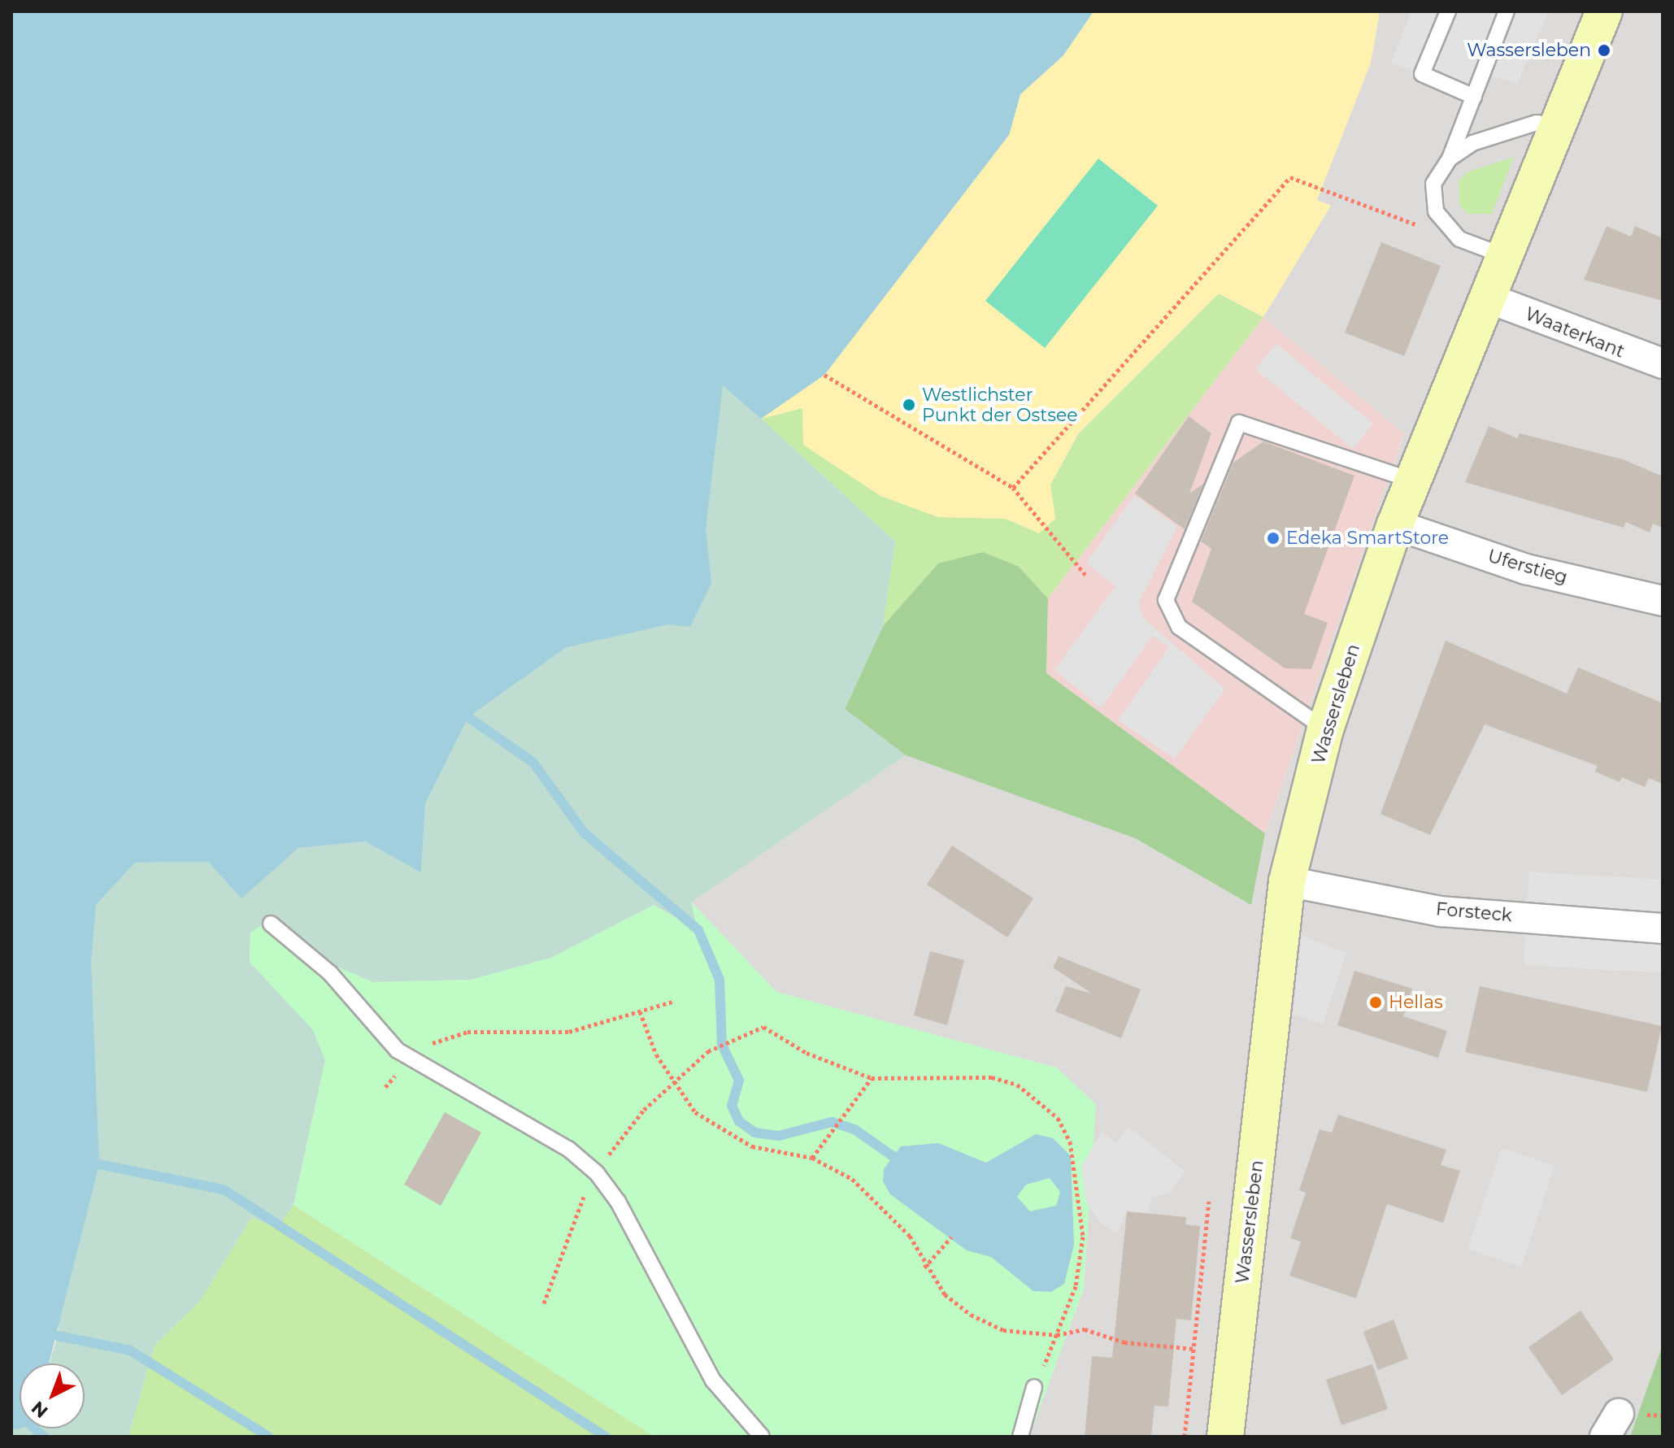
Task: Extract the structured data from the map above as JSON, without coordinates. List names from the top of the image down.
{
  "streets": {
    "street": [
      "Waaterkant",
      "Uferstieg",
      "Wassersleben",
      "Forsteck"
    ]
  },
  "crossings": [
    ["Waaterkant", "Wassersleben"],
    ["Uferstieg", "Wassersleben"],
    ["Wassersleben", "Forsteck"]
  ],
  "places": [
    "Wassersleben",
    "Westlichster Punkt der Ostsee",
    "Edeka SmartStore",
    "Hellas"
  ],
  "north": "bottom left"
}
